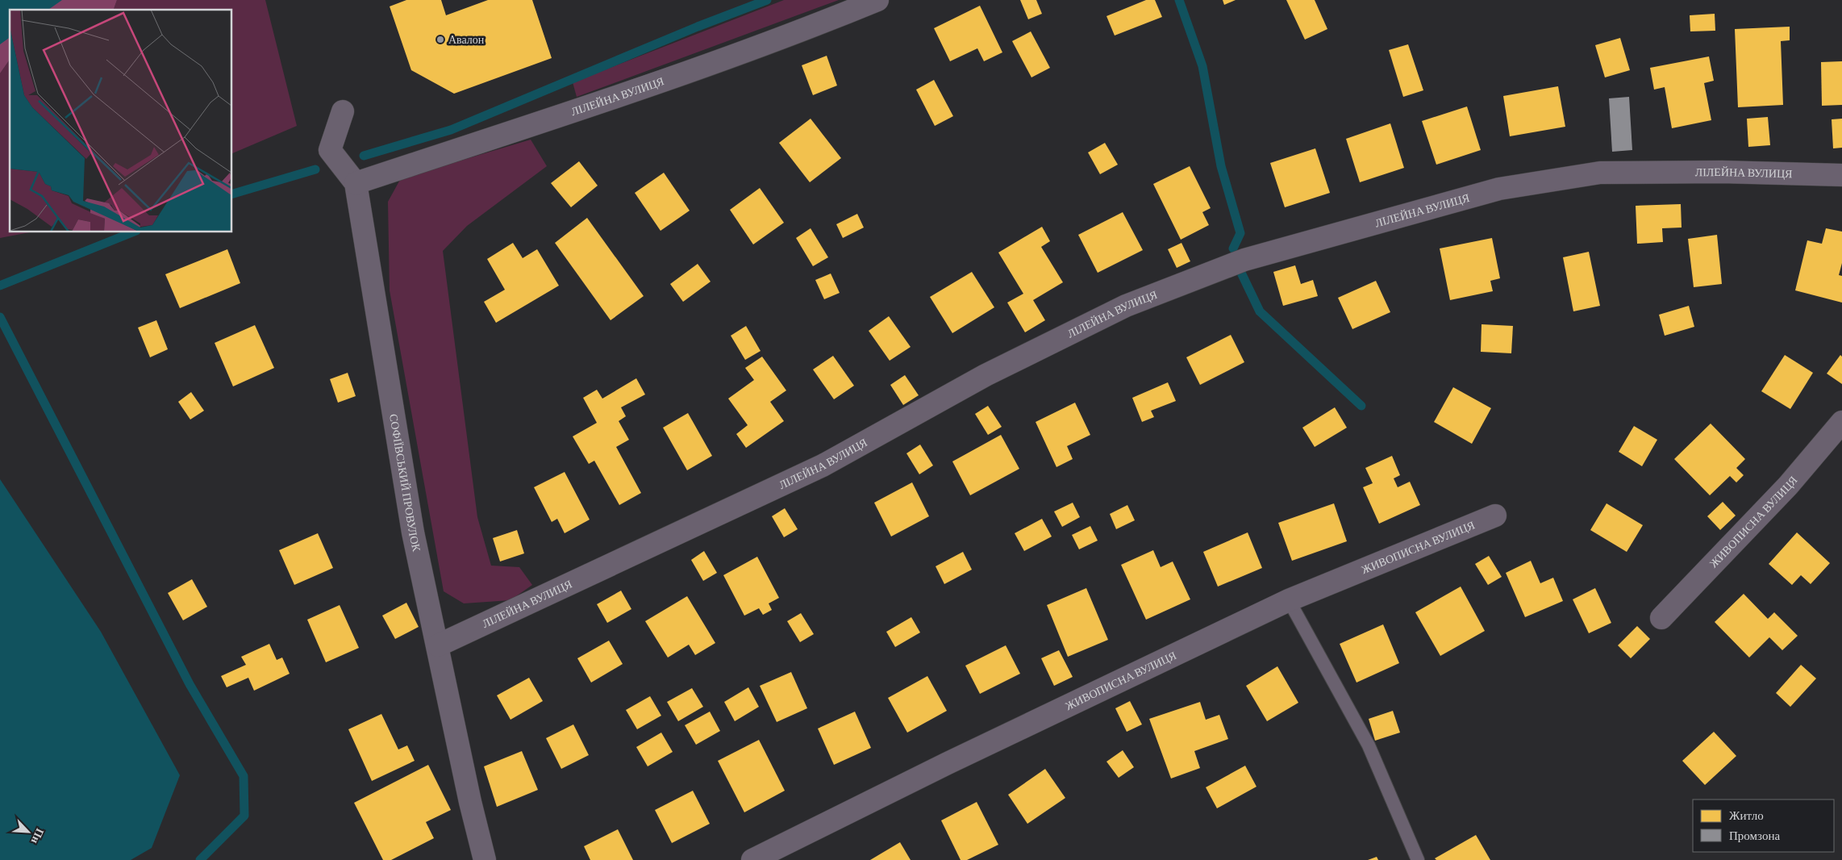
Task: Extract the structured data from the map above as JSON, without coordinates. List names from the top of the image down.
{
  "streets": {
    "street": ["ЛІЛЕЙНА ВУЛИЦЯ", "СОФІЇВСЬКИЙ ПРОВУЛОК", "ЖИВОПИСНА ВУЛИЦЯ"]
  },
  "crossings": [
    ["ЛІЛЕЙНА ВУЛИЦЯ", "СОФІЇВСЬКИЙ ПРОВУЛОК"]
  ],
  "places": ["Авалон"],
  "legend": ["Житло", "Промзона"],
  "north": "bottom right"
}
